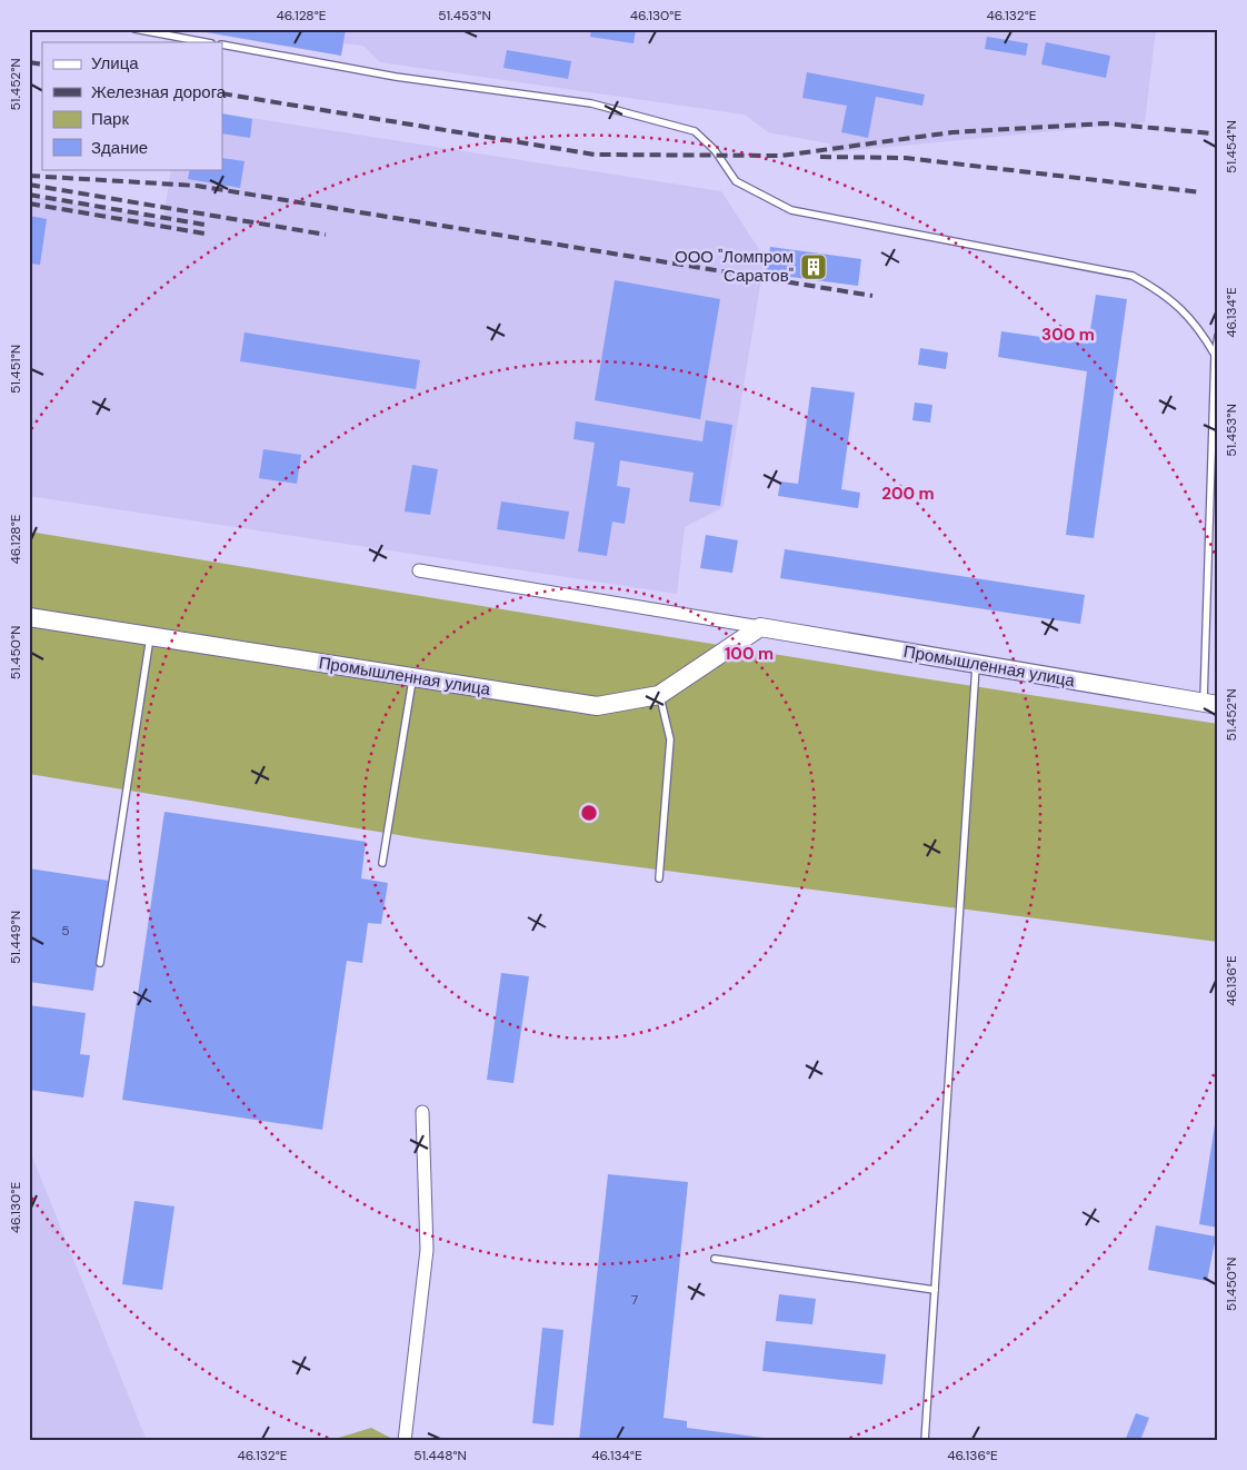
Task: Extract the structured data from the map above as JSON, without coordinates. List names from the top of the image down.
{
  "streets": {
    "street": ["Промышленная улица"]
  },
  "places": {
    "building": ["ООО \"Ломпром Саратов\""]
  },
  "house_numbers": ["5", "7"],
  "legend": [
    "Улица",
    "Железная дорога",
    "Парк",
    "Здание"
  ],
  "coordinates": [
    "46.128°E",
    "51.453°N",
    "46.130°E",
    "46.132°E",
    "51.452°N",
    "51.454°N",
    "46.134°E",
    "51.451°N",
    "51.450°N",
    "51.449°N",
    "46.136°E",
    "51.448°N"
  ],
  "rings": ["300 m", "200 m", "100 m"]
}
